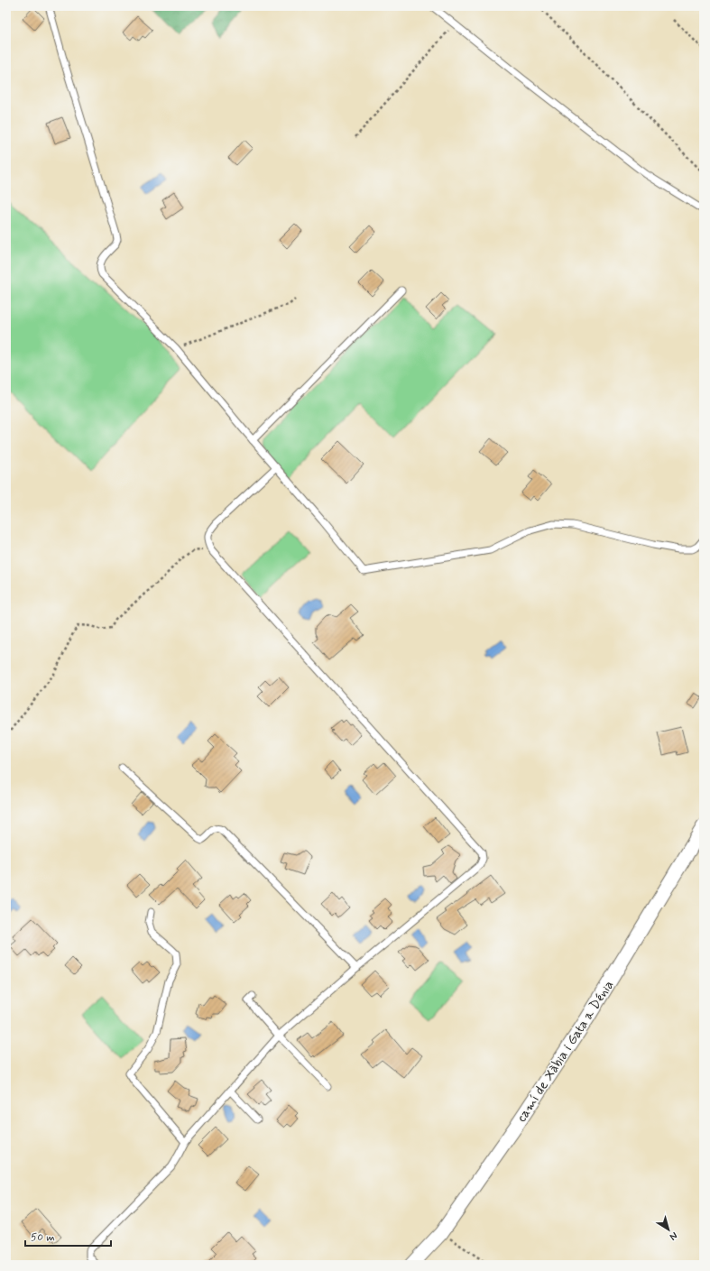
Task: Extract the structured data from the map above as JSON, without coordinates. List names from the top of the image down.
{
  "streets": {
    "street": ["camí de Xàbia i Gata a Dénia"]
  },
  "scale_bar": "50 m",
  "north": "bottom right"
}
